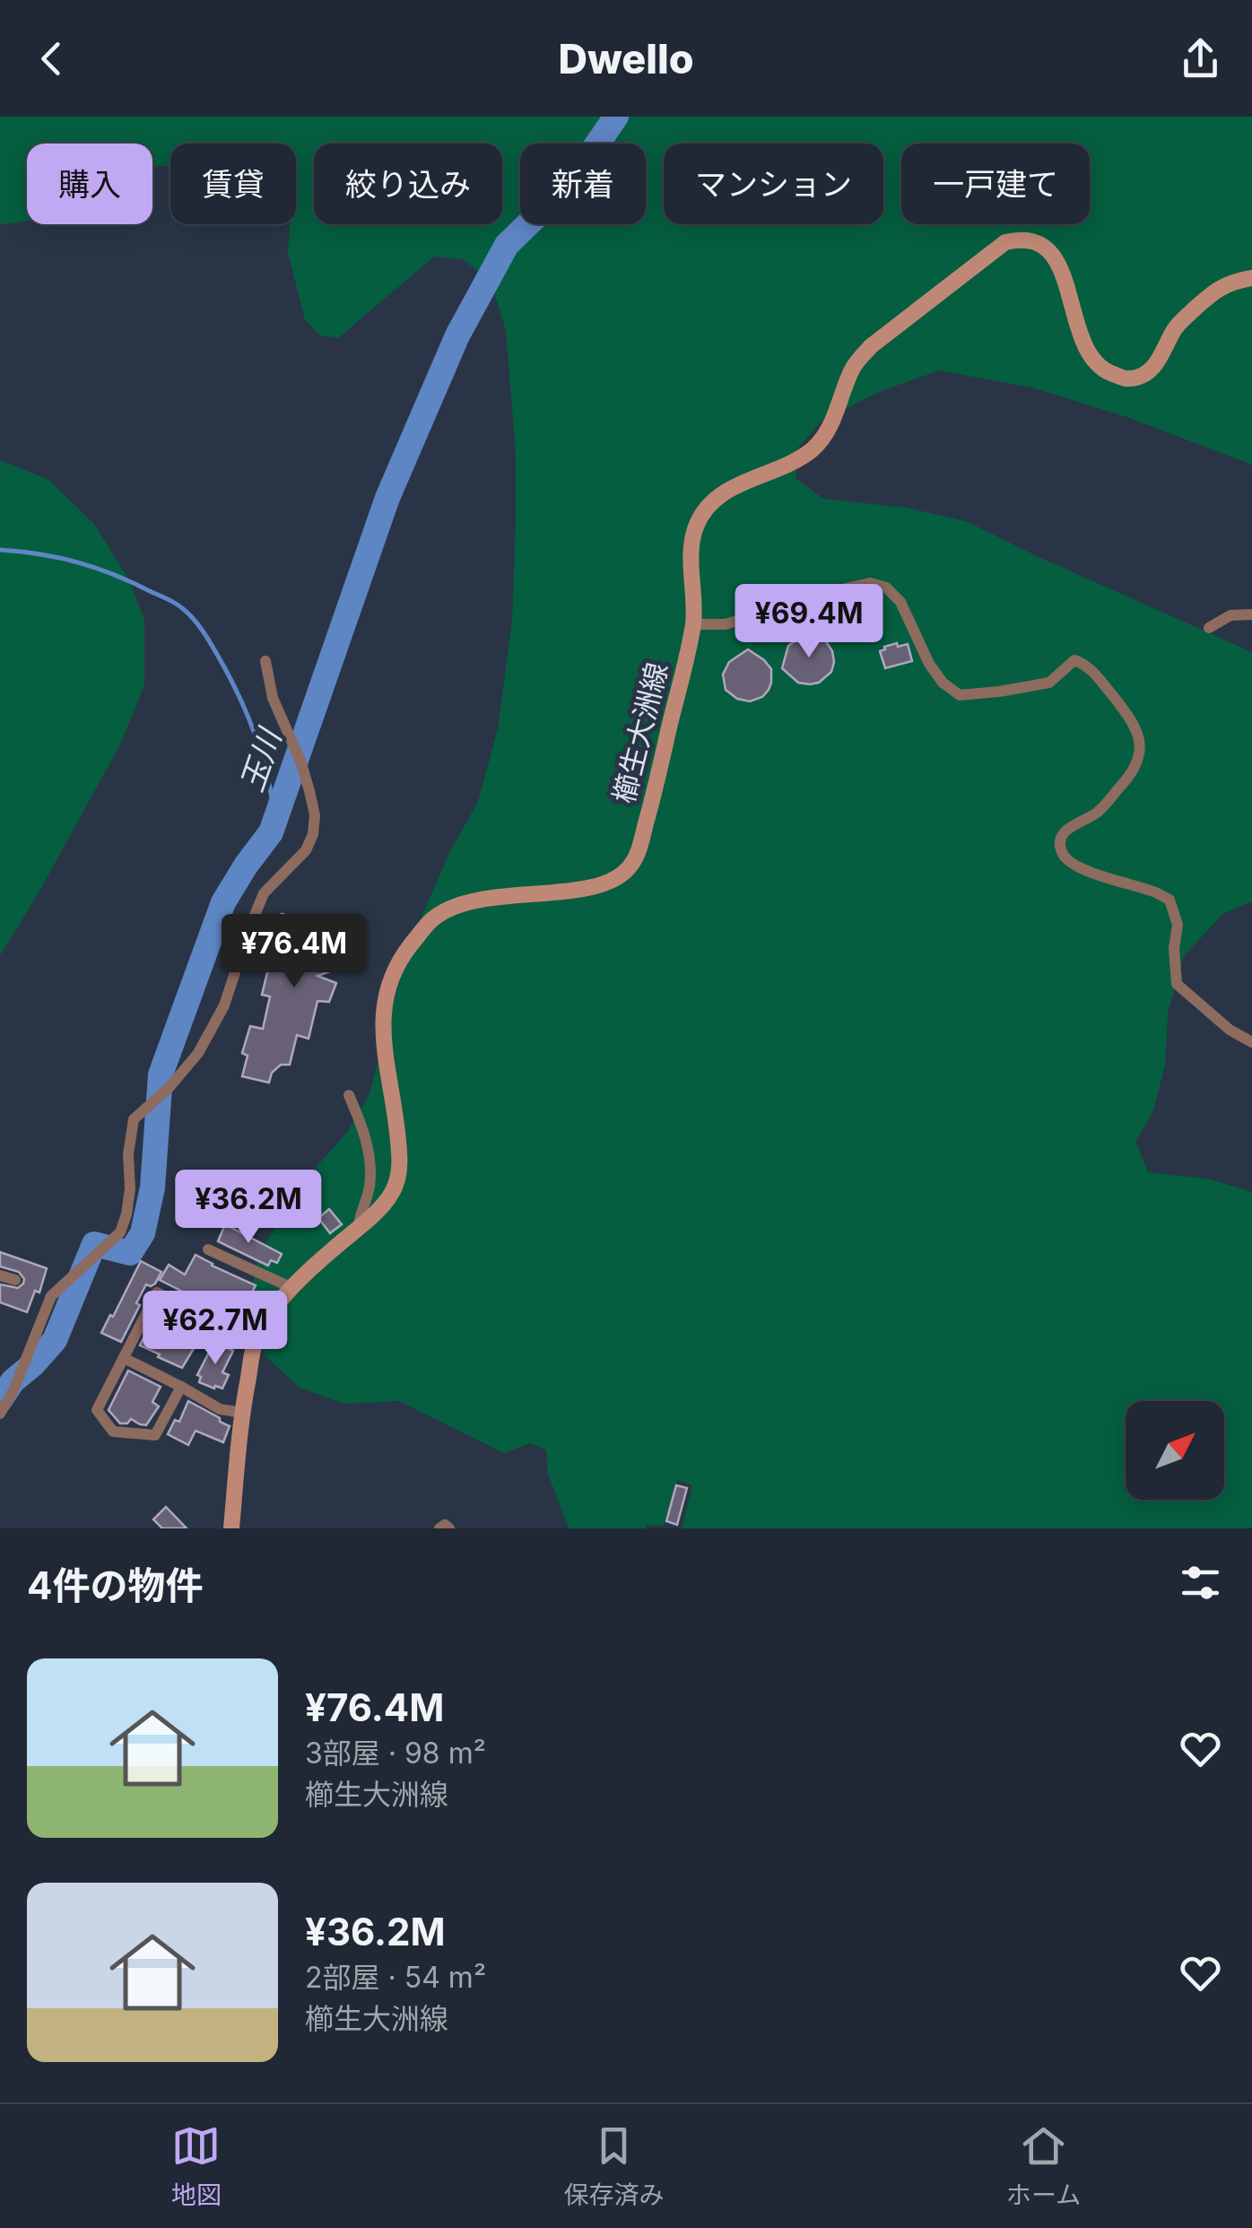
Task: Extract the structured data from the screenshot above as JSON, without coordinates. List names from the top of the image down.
{
  "streets": {
    "main road": ["櫛生大洲線"]
  },
  "water": ["玉川"],
  "north": "top right",
  "page": {
    "header": "Dwello",
    "chip": [
      "購入",
      "賃貸",
      "絞り込み",
      "新着",
      "マンション",
      "一戸建て"
    ],
    "price": [
      "¥69.4M",
      "¥76.4M",
      "¥36.2M",
      "¥62.7M"
    ],
    "heading": "4件の物件",
    "list": [
      {
        "name": "¥76.4M",
        "note": "3部屋 · 98 m² · 櫛生大洲線"
      },
      {
        "name": "¥36.2M",
        "note": "2部屋 · 54 m² · 櫛生大洲線"
      }
    ],
    "tabs": ["地図", "保存済み", "ホーム"]
  }
}
